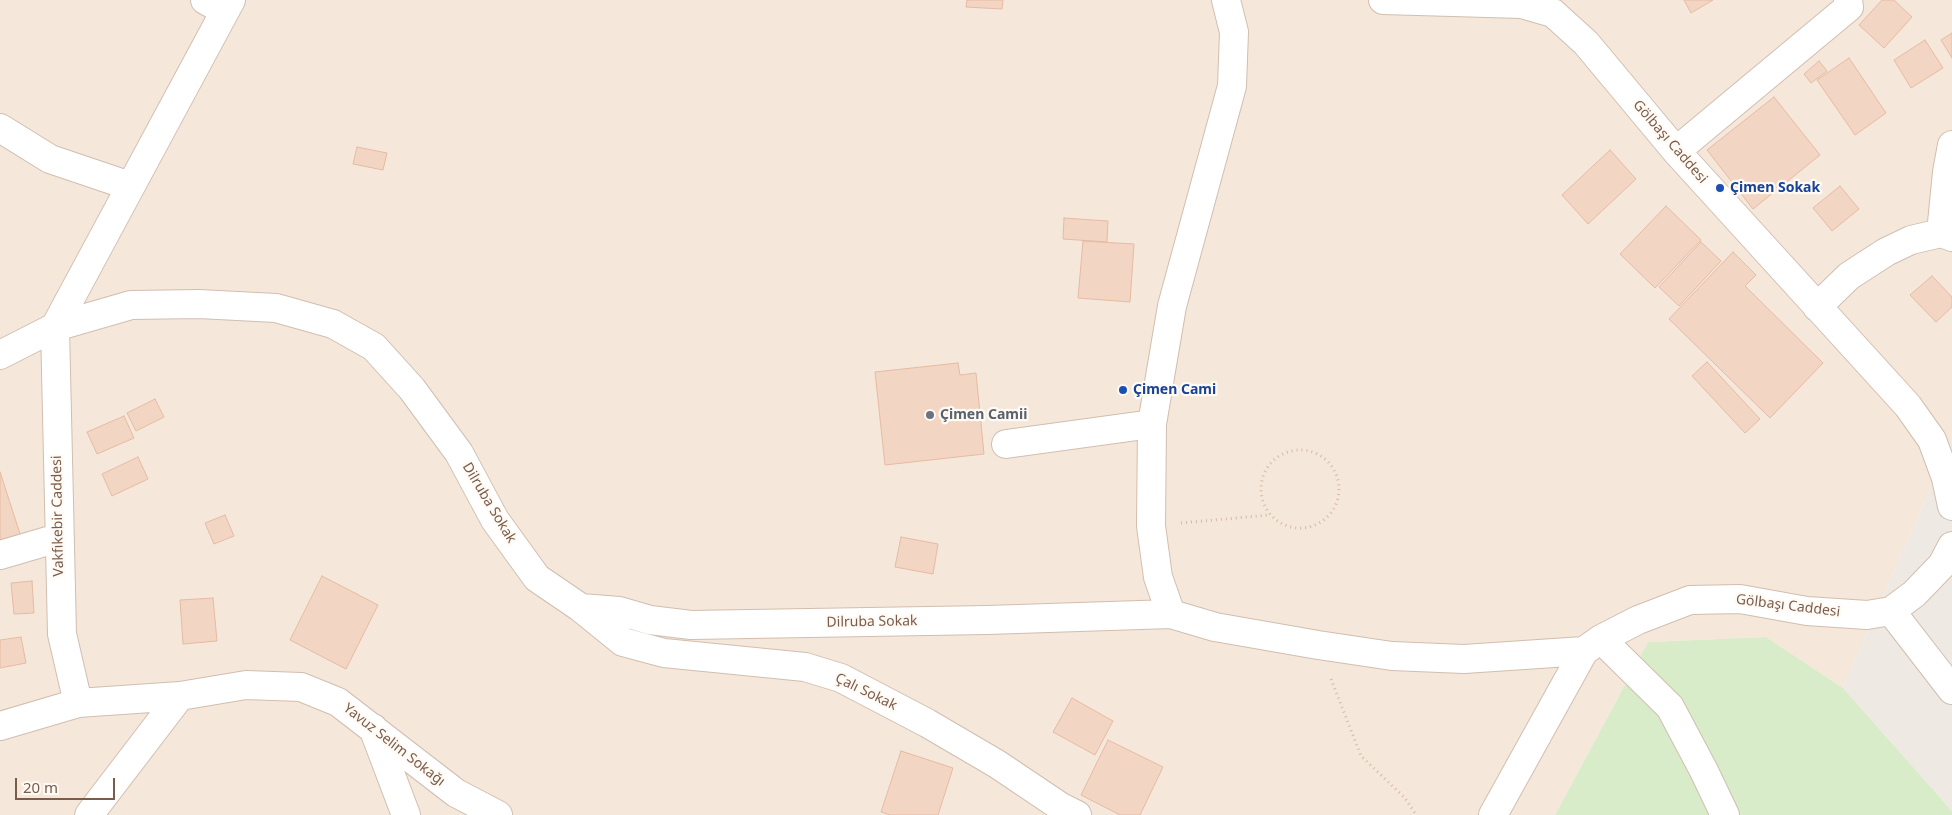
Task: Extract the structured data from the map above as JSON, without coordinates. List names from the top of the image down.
{
  "streets": {
    "street": [
      "Gölbaşı Caddesi",
      "Dilruba Sokak",
      "Vakfıkebir Caddesi",
      "Çalı Sokak",
      "Yavuz Selim Sokağı"
    ]
  },
  "crossings": [
    ["Gölbaşı Caddesi", "Dilruba Sokak"],
    ["Dilruba Sokak", "Vakfıkebir Caddesi"],
    ["Dilruba Sokak", "Çalı Sokak"],
    ["Vakfıkebir Caddesi", "Yavuz Selim Sokağı"]
  ],
  "places": ["Çimen Sokak", "Çimen Cami", "Çimen Camii"],
  "scale_bar": "20 m"
}
